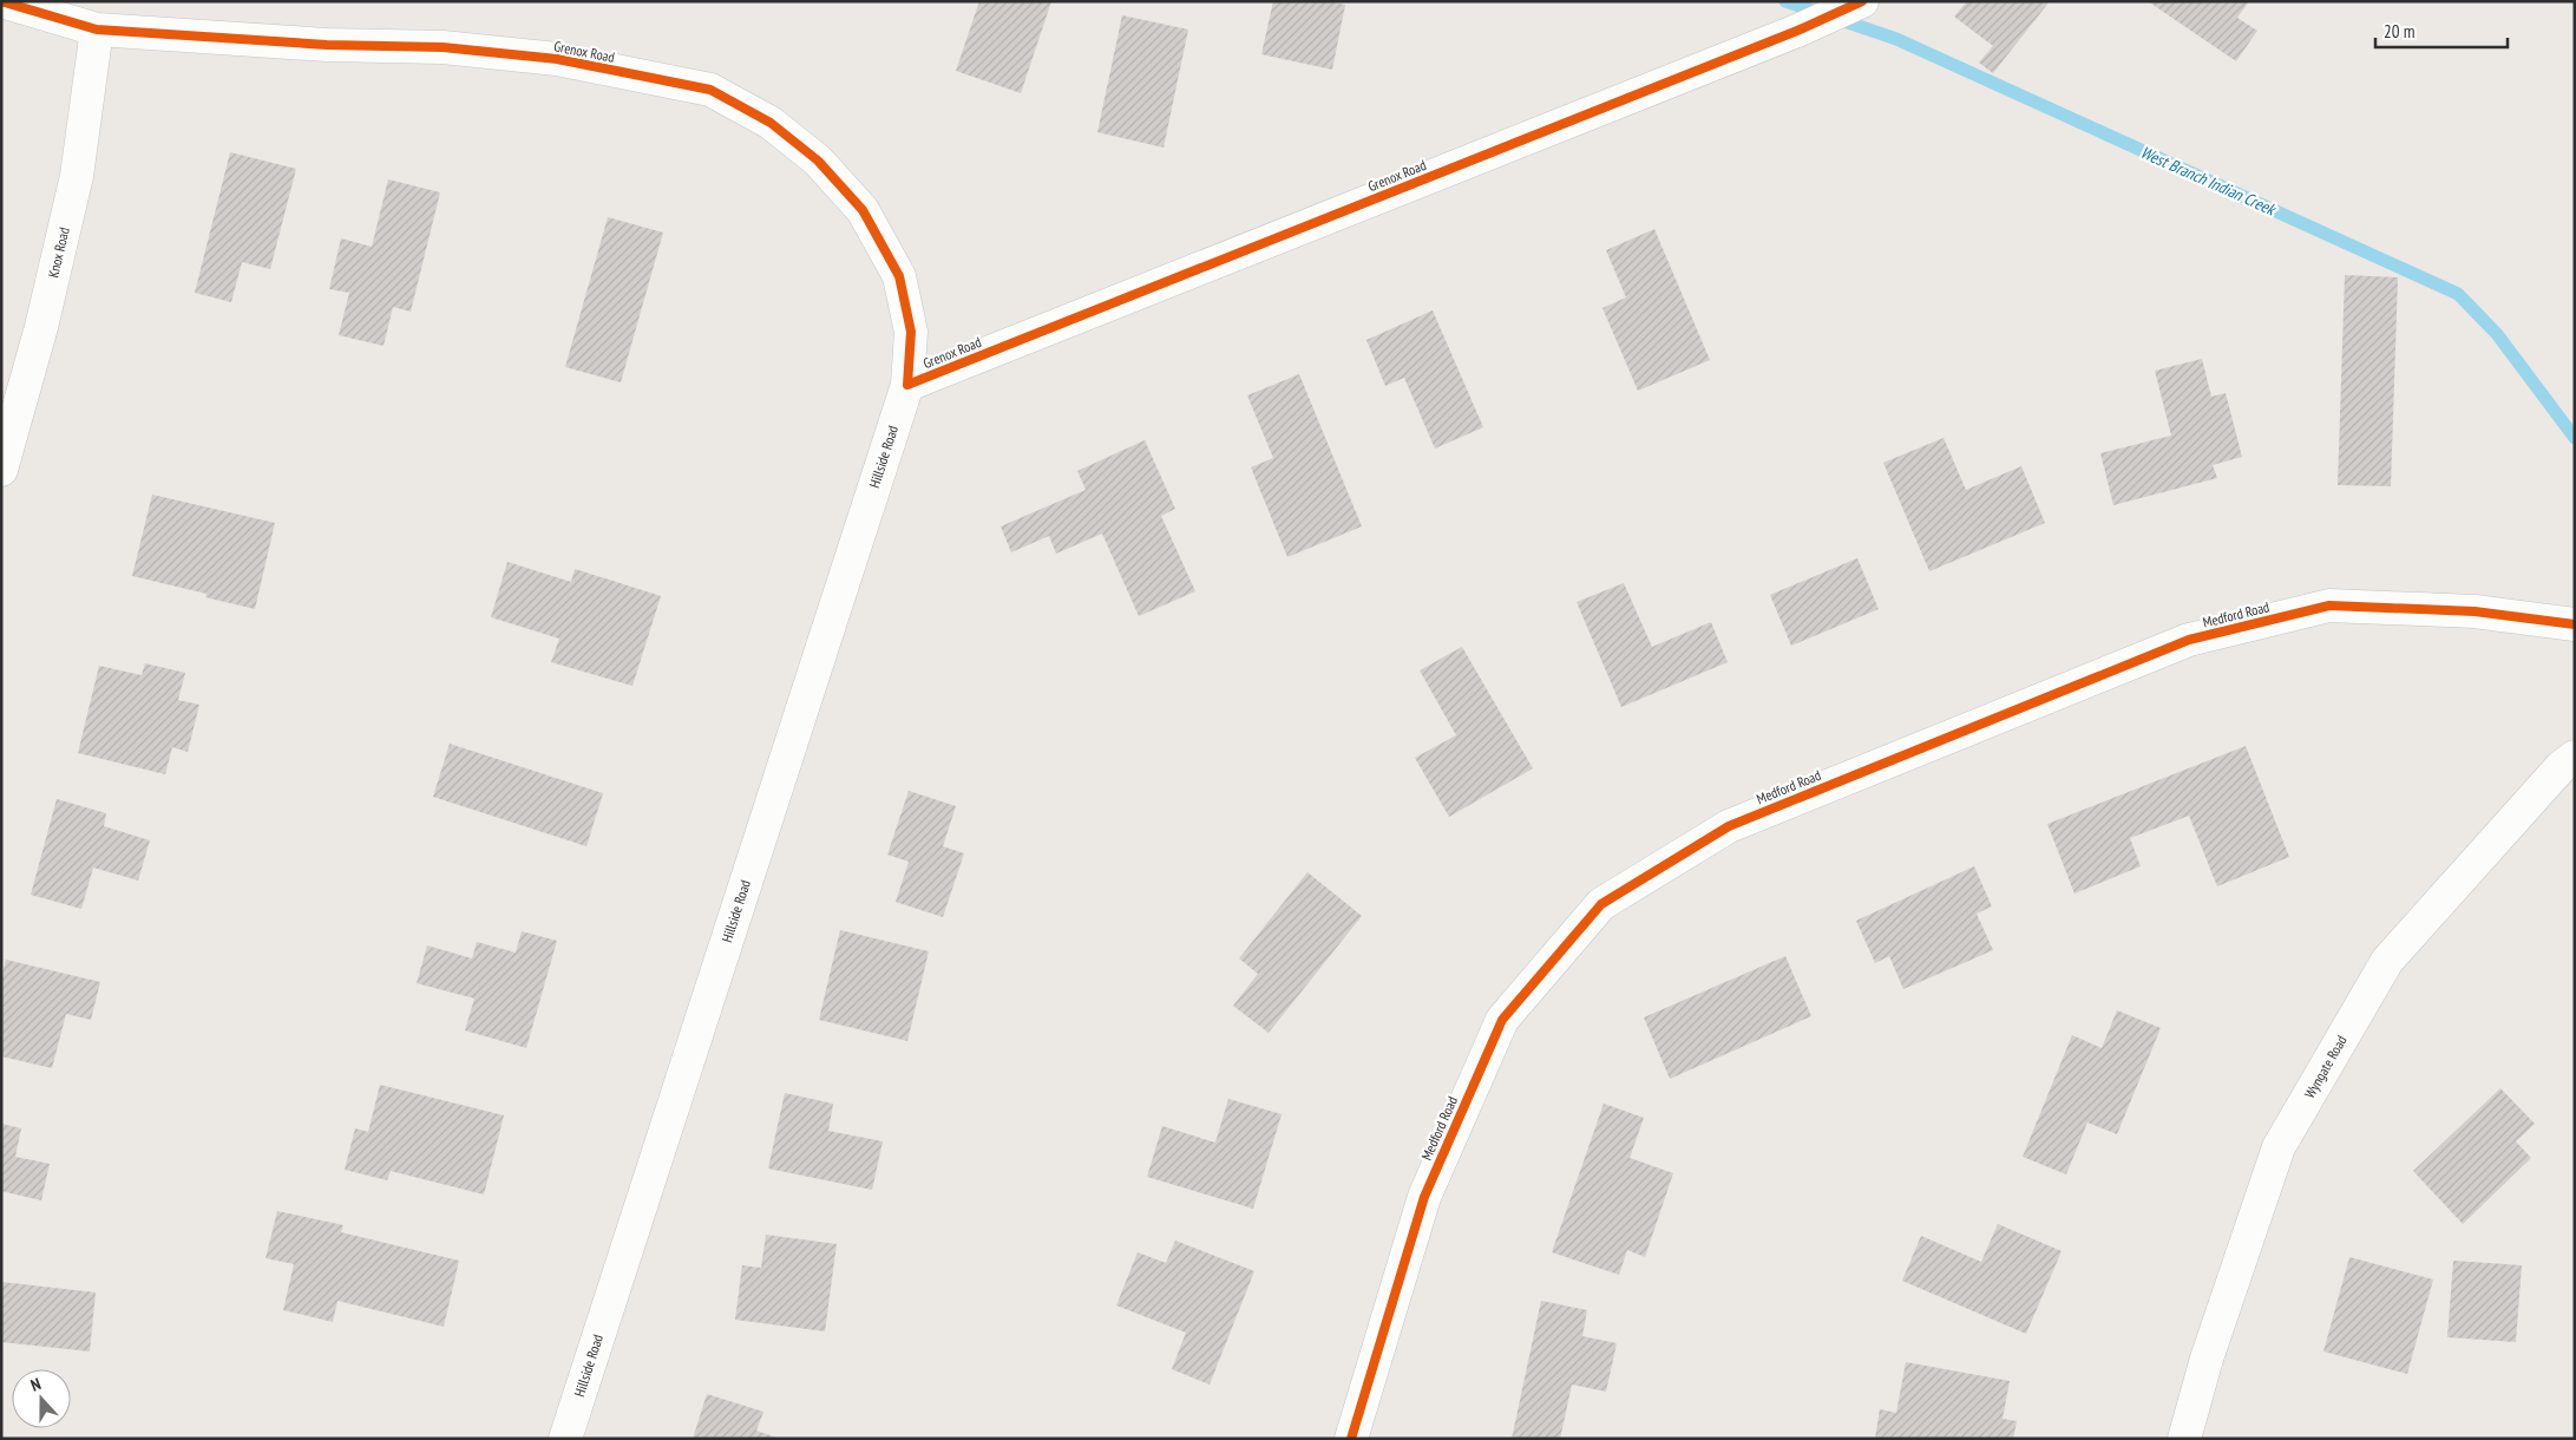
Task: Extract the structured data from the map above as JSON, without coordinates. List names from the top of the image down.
{
  "streets": {
    "street": [
      "Grenox Road",
      "Knox Road",
      "Hillside Road",
      "Medford Road",
      "Wyngate Road"
    ]
  },
  "crossings": [
    ["Grenox Road", "Knox Road"],
    ["Grenox Road", "Hillside Road"]
  ],
  "water": ["West Branch Indian Creek"],
  "scale_bar": "20 m",
  "north": "top"
}
